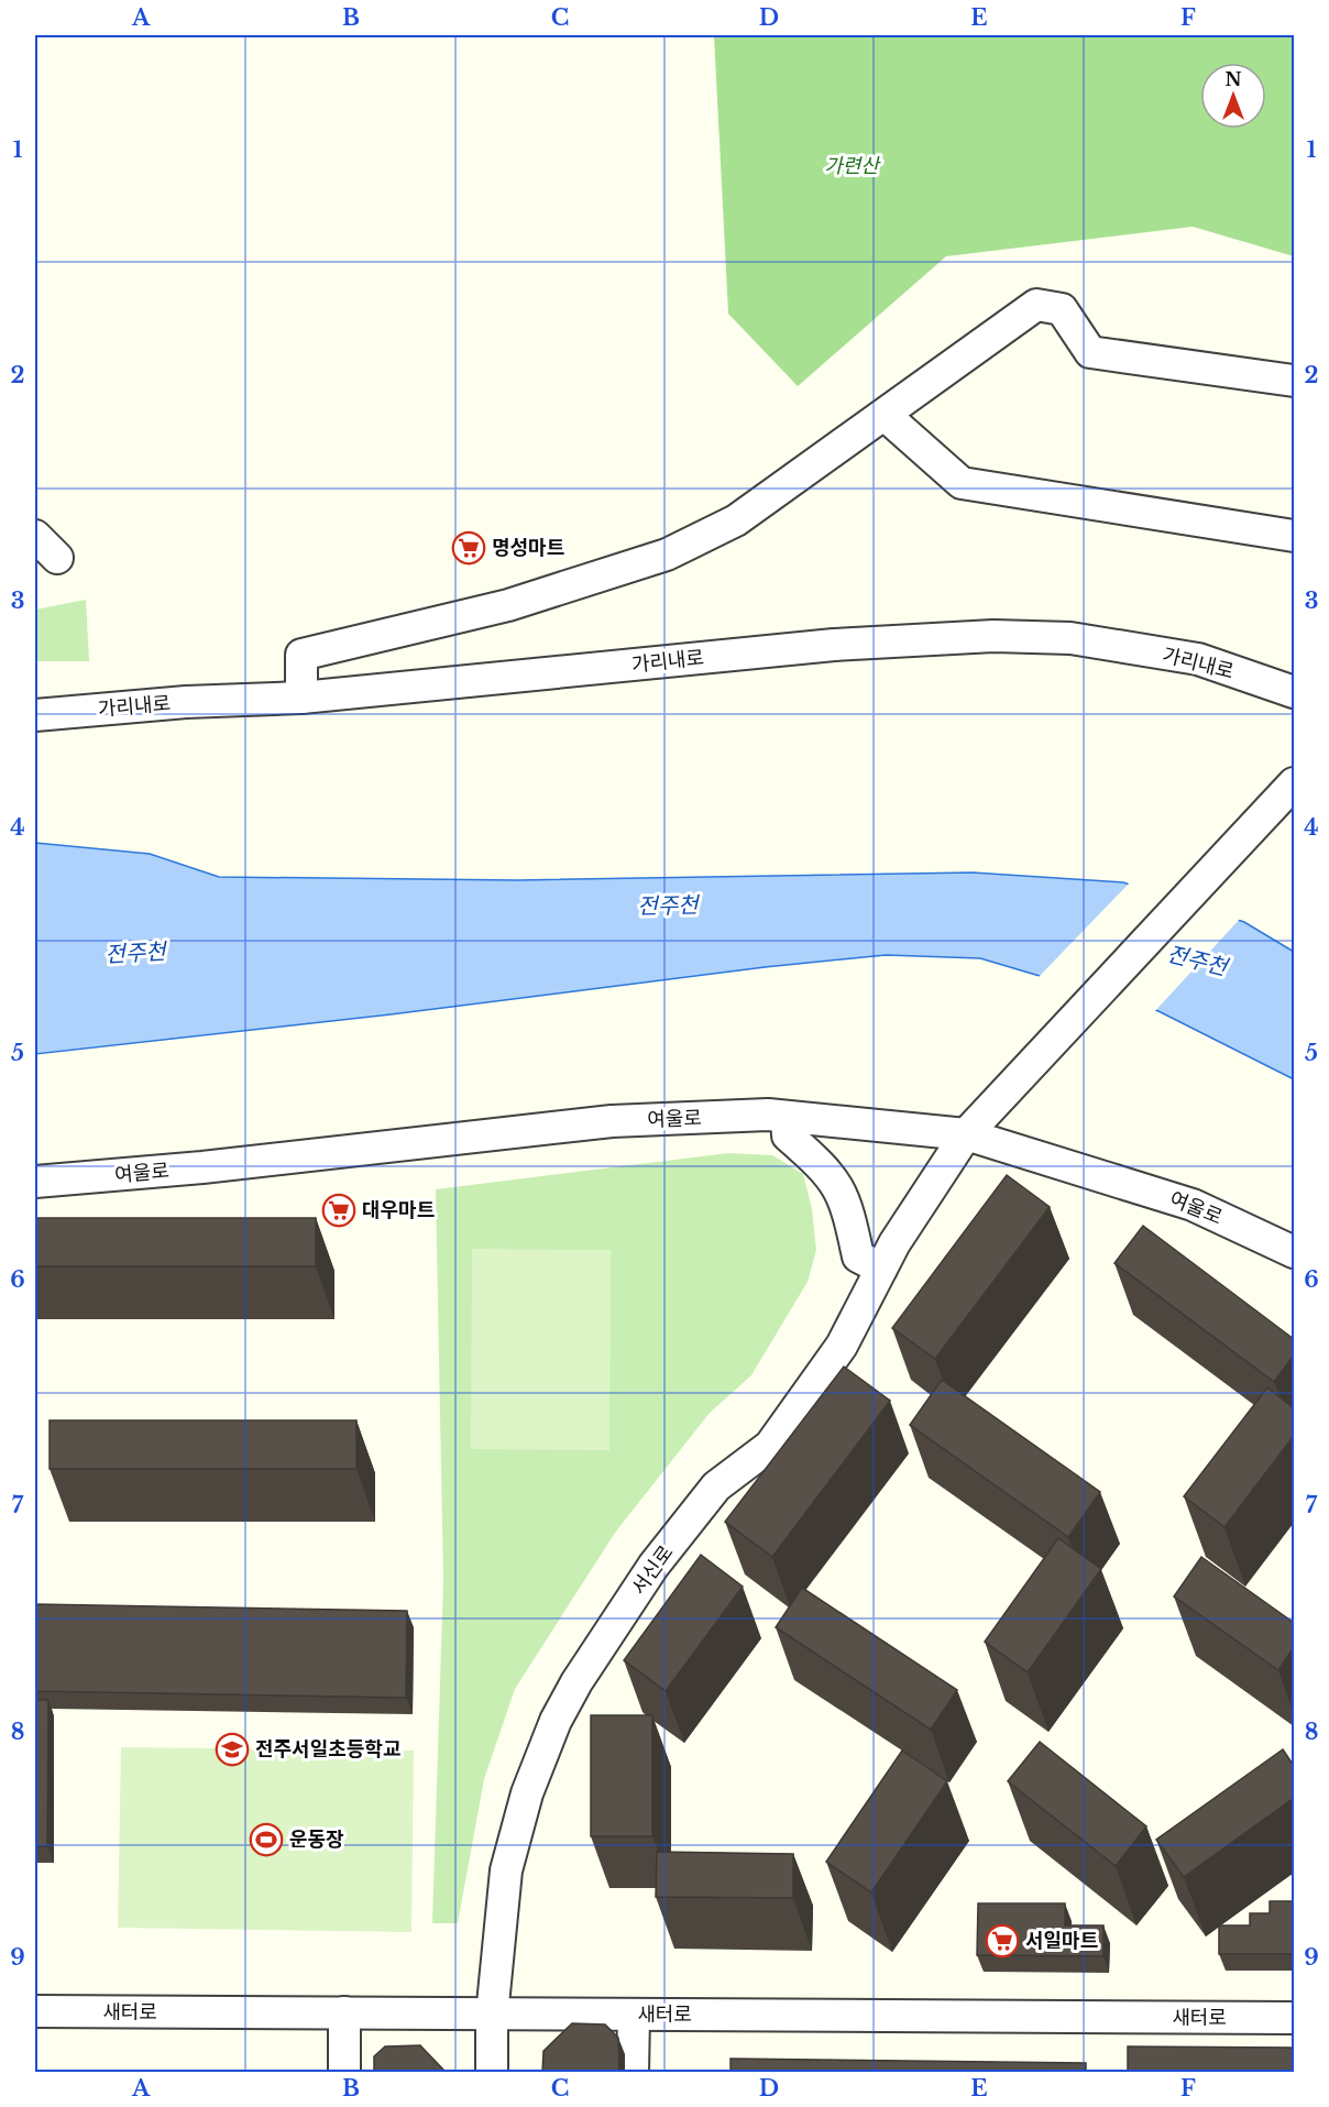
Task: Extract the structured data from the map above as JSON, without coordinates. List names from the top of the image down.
{
  "streets": {
    "street": [
      "가리내로",
      "여울로",
      "서신로",
      "새터로"
    ]
  },
  "crossings": [
    ["여울로", "서신로"],
    ["서신로", "새터로"]
  ],
  "water": ["전주천"],
  "parks": ["가련산"],
  "places": {
    "supermarket": ["명성마트", "대우마트", "서일마트"],
    "school or university": ["전주서일초등학교"],
    "sports": ["운동장"]
  },
  "north": "top",
  "grid": {
    "columns": [
      "A",
      "B",
      "C",
      "D",
      "E",
      "F"
    ],
    "rows": [
      "1",
      "2",
      "3",
      "4",
      "5",
      "6",
      "7",
      "8",
      "9"
    ]
  }
}
